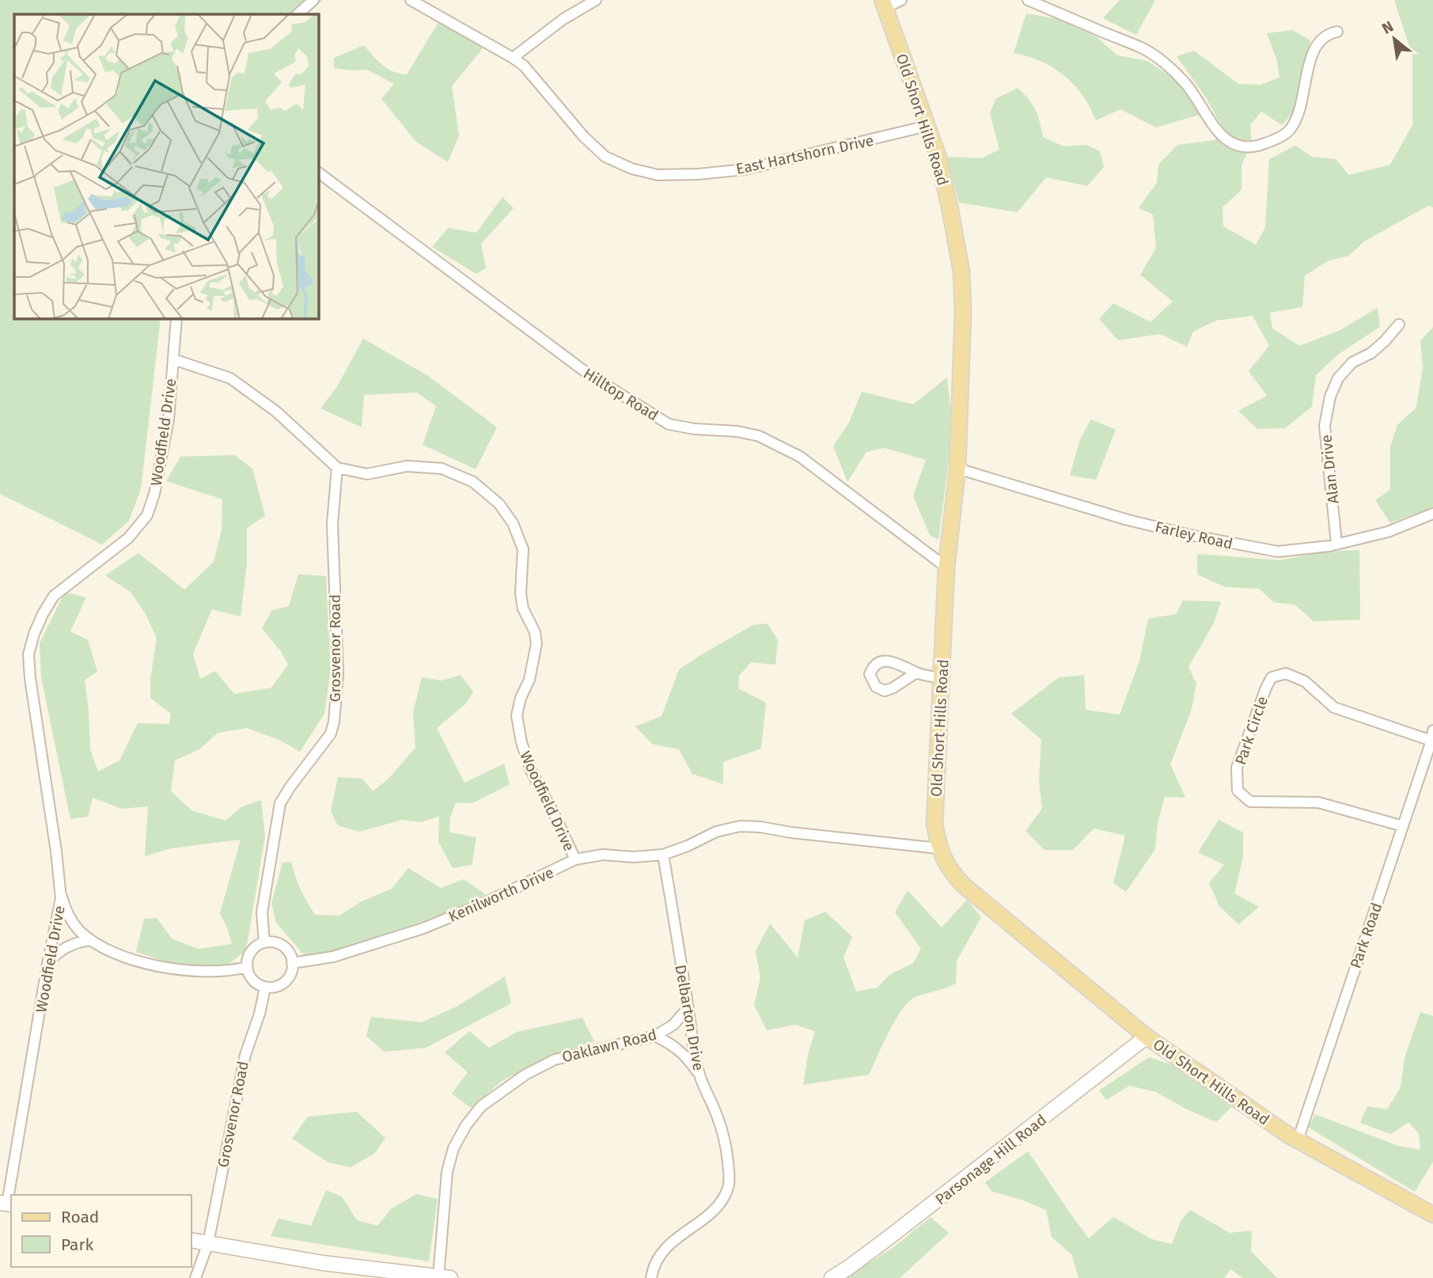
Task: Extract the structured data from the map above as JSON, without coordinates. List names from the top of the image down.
{
  "streets": {
    "main road": ["Old Short Hills Road"],
    "street": [
      "East Hartshorn Drive",
      "Hilltop Road",
      "Woodfield Drive",
      "Alan Drive",
      "Farley Road",
      "Grosvenor Road",
      "Park Circle",
      "Kenilworth Drive",
      "Park Road",
      "Delbarton Drive",
      "Oaklawn Road",
      "Parsonage Hill Road"
    ]
  },
  "crossings": [
    ["Old Short Hills Road", "East Hartshorn Drive"],
    ["Old Short Hills Road", "Hilltop Road"],
    ["Old Short Hills Road", "Farley Road"],
    ["Old Short Hills Road", "Kenilworth Drive"],
    ["Old Short Hills Road", "Park Road"],
    ["Old Short Hills Road", "Parsonage Hill Road"],
    ["Woodfield Drive", "Grosvenor Road"],
    ["Woodfield Drive", "Kenilworth Drive"],
    ["Alan Drive", "Farley Road"],
    ["Grosvenor Road", "Kenilworth Drive"],
    ["Park Circle", "Park Road"],
    ["Kenilworth Drive", "Delbarton Drive"],
    ["Delbarton Drive", "Oaklawn Road"]
  ],
  "legend": ["Road", "Park"],
  "north": "top left"
}
